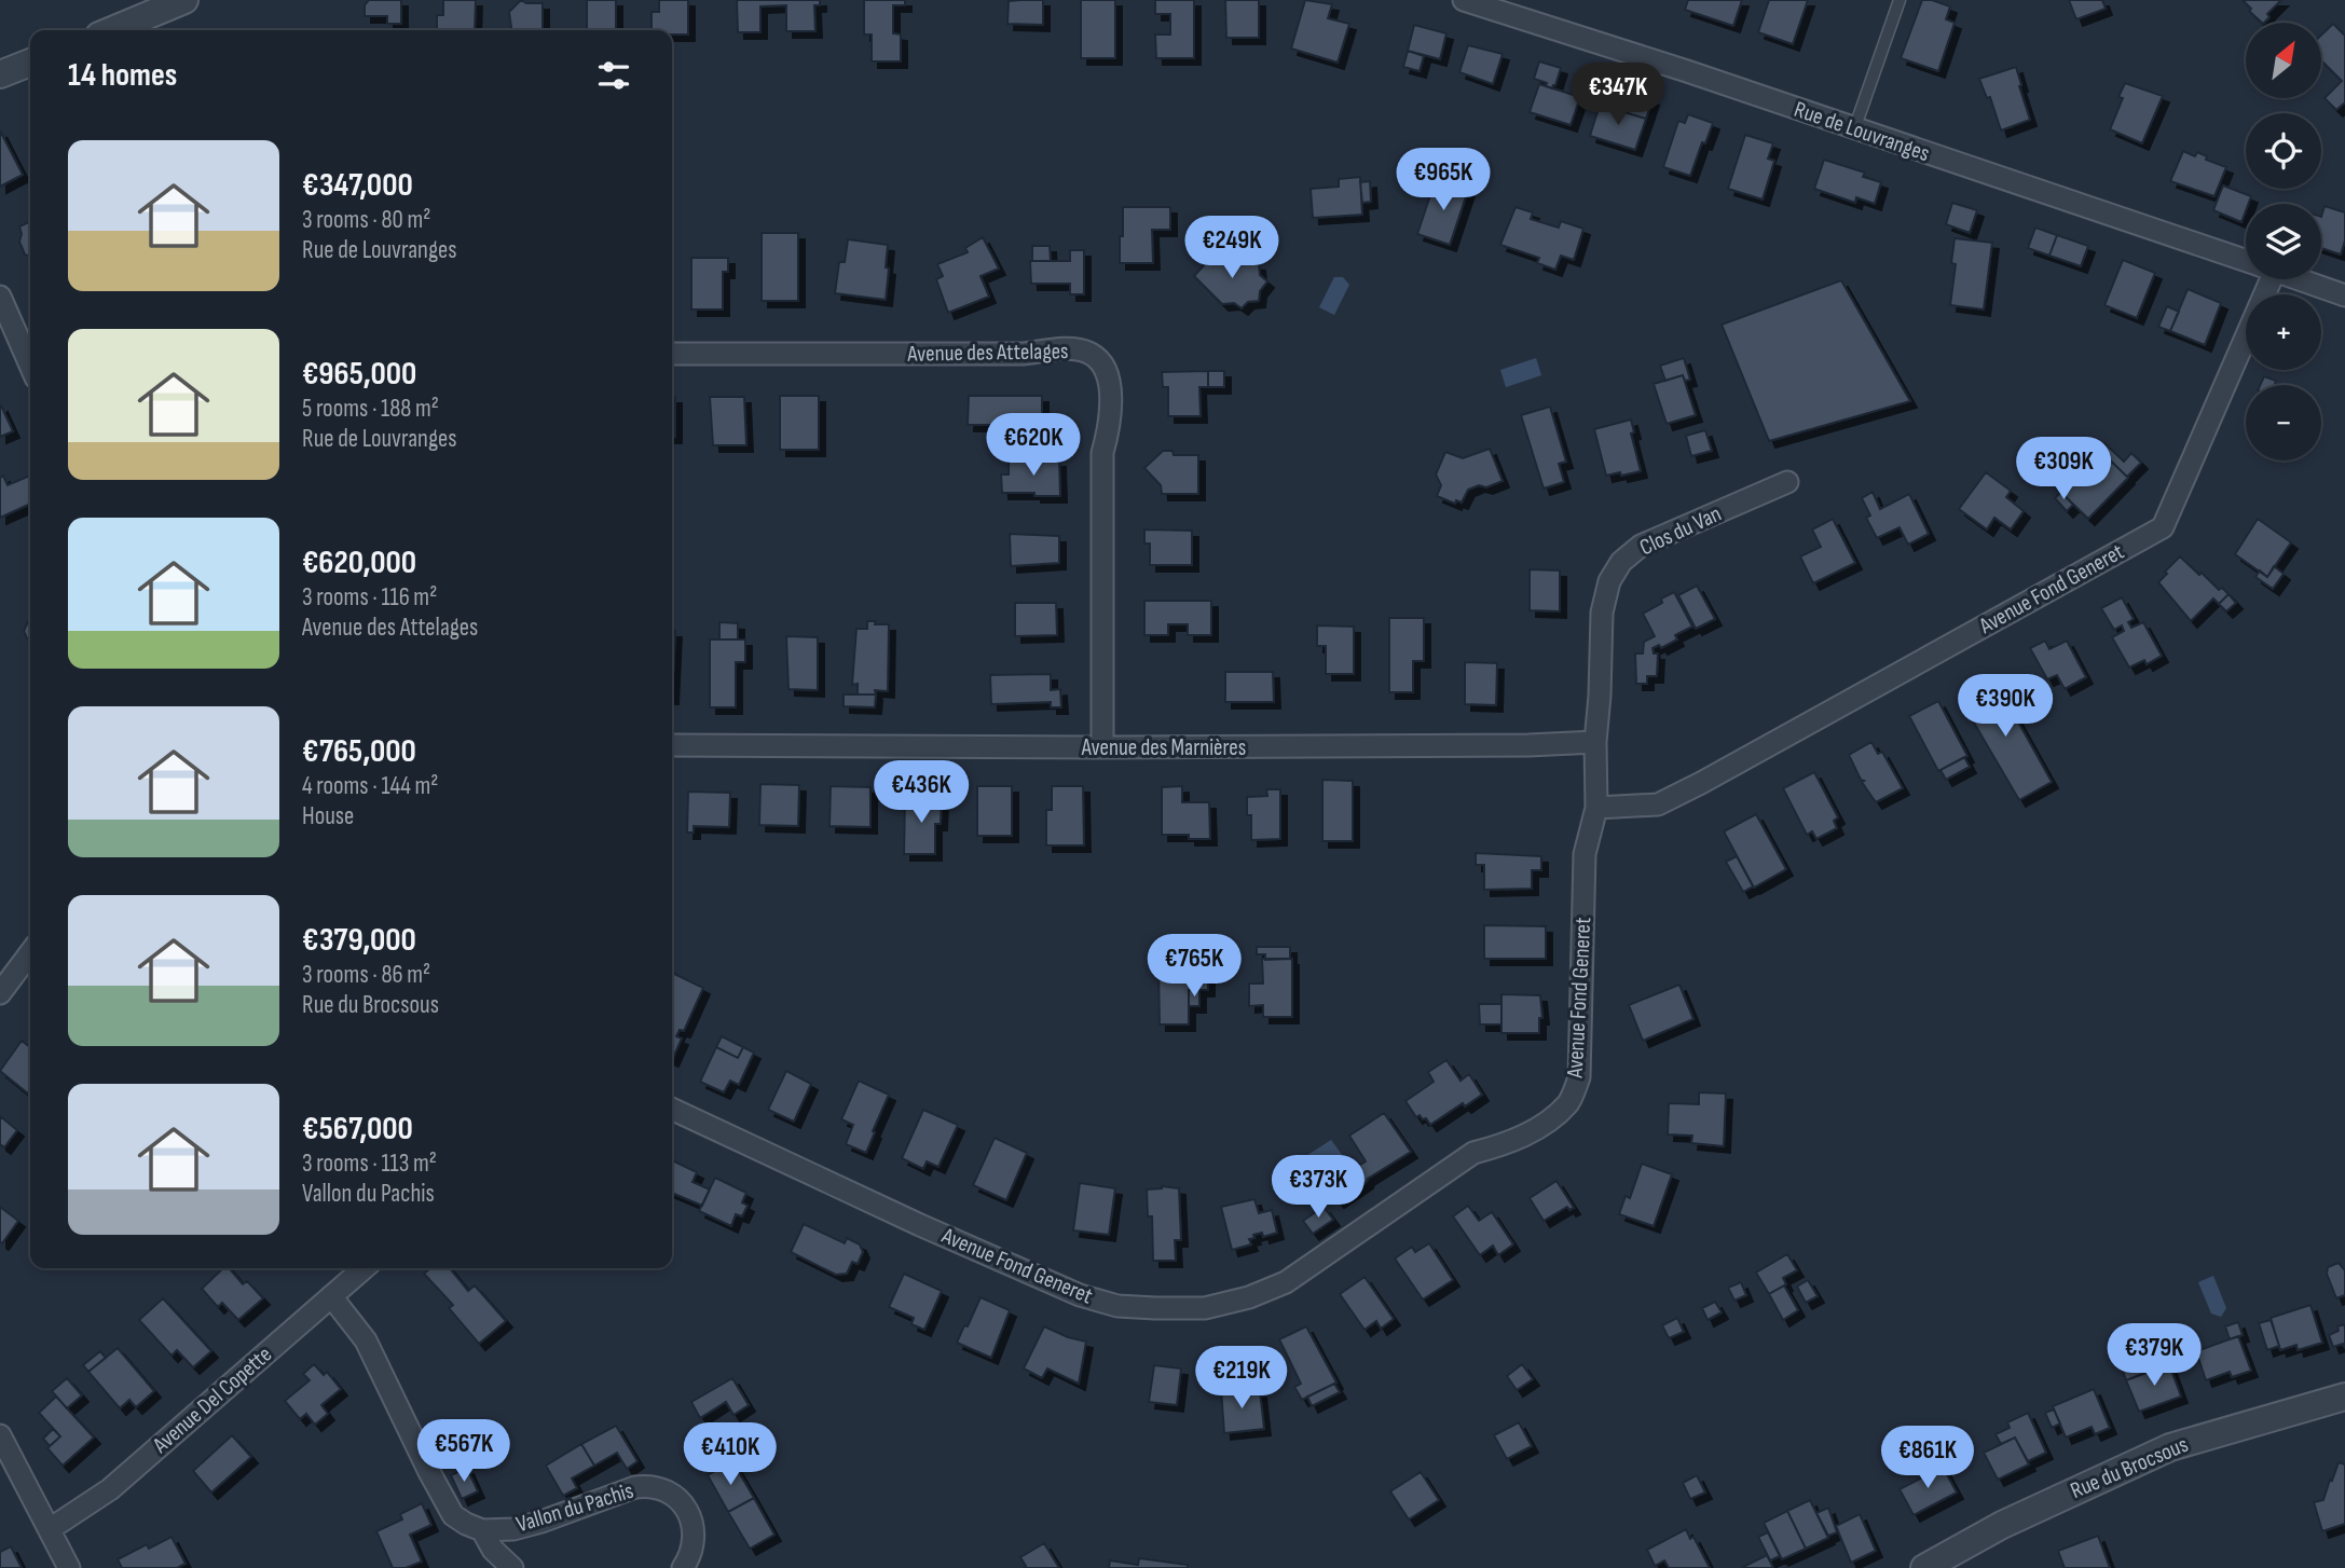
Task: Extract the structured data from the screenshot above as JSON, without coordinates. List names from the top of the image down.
{
  "streets": {
    "street": [
      "Rue de Louvranges",
      "Avenue des Attelages",
      "Clos du Van",
      "Avenue Fond Generet",
      "Avenue des Marnières",
      "Avenue Del Copette",
      "Rue du Brocsous",
      "Vallon du Pachis"
    ]
  },
  "crossings": [
    ["Avenue des Attelages", "Avenue des Marnières"],
    ["Clos du Van", "Avenue des Marnières"],
    ["Avenue Del Copette", "Vallon du Pachis"]
  ],
  "north": "top right",
  "page": {
    "map_buttons": ["+", "−"],
    "heading": "14 homes",
    "price": [
      "€347K",
      "€965K",
      "€249K",
      "€620K",
      "€309K",
      "€390K",
      "€436K",
      "€765K",
      "€373K",
      "€379K",
      "€219K",
      "€567K",
      "€410K",
      "€861K"
    ],
    "list": [
      {
        "name": "€347,000",
        "note": "3 rooms · 80 m² · Rue de Louvranges"
      },
      {
        "name": "€965,000",
        "note": "5 rooms · 188 m² · Rue de Louvranges"
      },
      {
        "name": "€620,000",
        "note": "3 rooms · 116 m² · Avenue des Attelages"
      },
      {
        "name": "€765,000",
        "note": "4 rooms · 144 m² · House"
      },
      {
        "name": "€379,000",
        "note": "3 rooms · 86 m² · Rue du Brocsous"
      },
      {
        "name": "€567,000",
        "note": "3 rooms · 113 m² · Vallon du Pachis"
      }
    ]
  }
}
